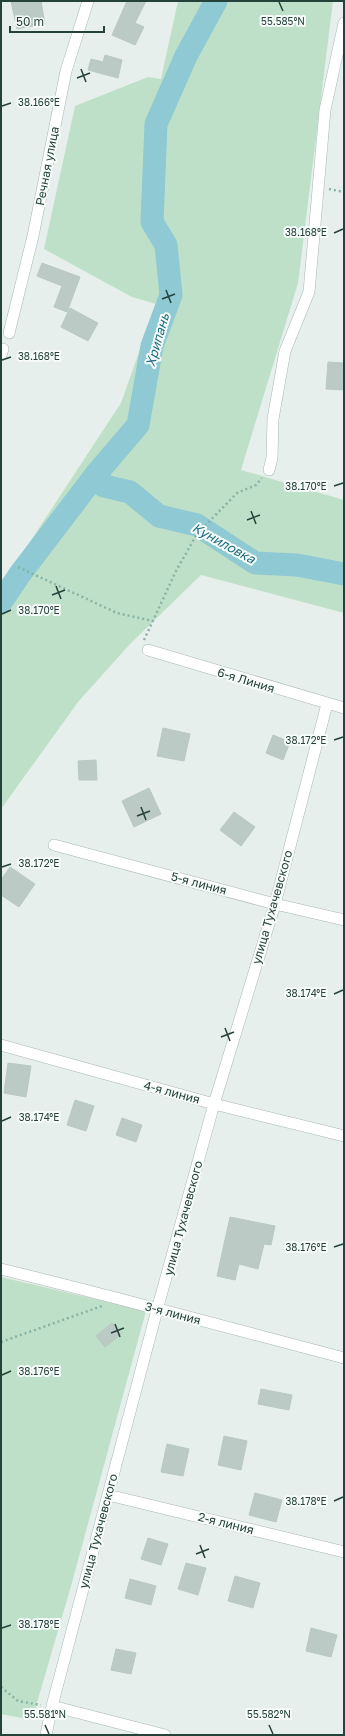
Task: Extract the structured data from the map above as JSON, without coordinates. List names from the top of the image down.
{
  "streets": {
    "street": [
      "Речная улица",
      "6-я Линия",
      "5-я линия",
      "улица Тухачевского",
      "4-я линия",
      "3-я линия",
      "2-я линия"
    ]
  },
  "crossings": [
    ["6-я Линия", "улица Тухачевского"],
    ["5-я линия", "улица Тухачевского"],
    ["улица Тухачевского", "4-я линия"],
    ["улица Тухачевского", "3-я линия"],
    ["улица Тухачевского", "2-я линия"]
  ],
  "water": ["Хрипань", "Куниловка"],
  "scale_bar": "50 m",
  "coordinates": [
    "55.585°N",
    "38.166°E",
    "38.168°E",
    "38.170°E",
    "38.172°E",
    "38.174°E",
    "38.176°E",
    "38.178°E",
    "55.581°N",
    "55.582°N"
  ]
}
